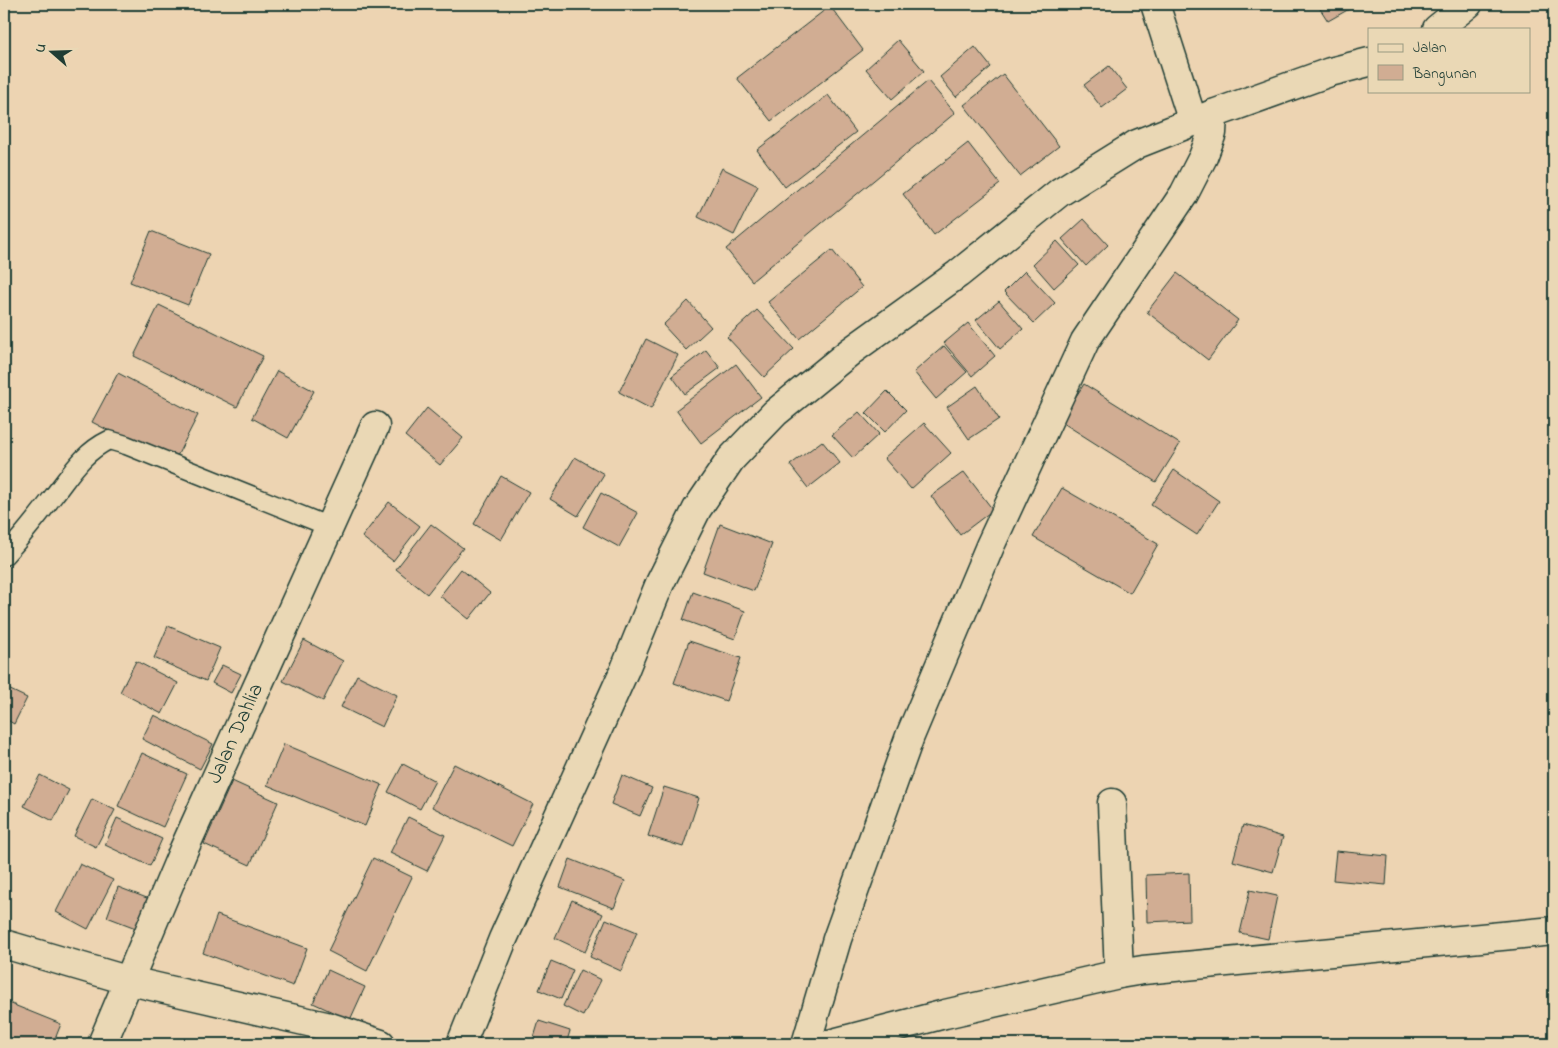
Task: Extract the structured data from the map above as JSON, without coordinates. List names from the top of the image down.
{
  "streets": {
    "street": ["Jalan Dahlia"]
  },
  "legend": ["Jalan", "Bangunan"],
  "north": "left"
}
